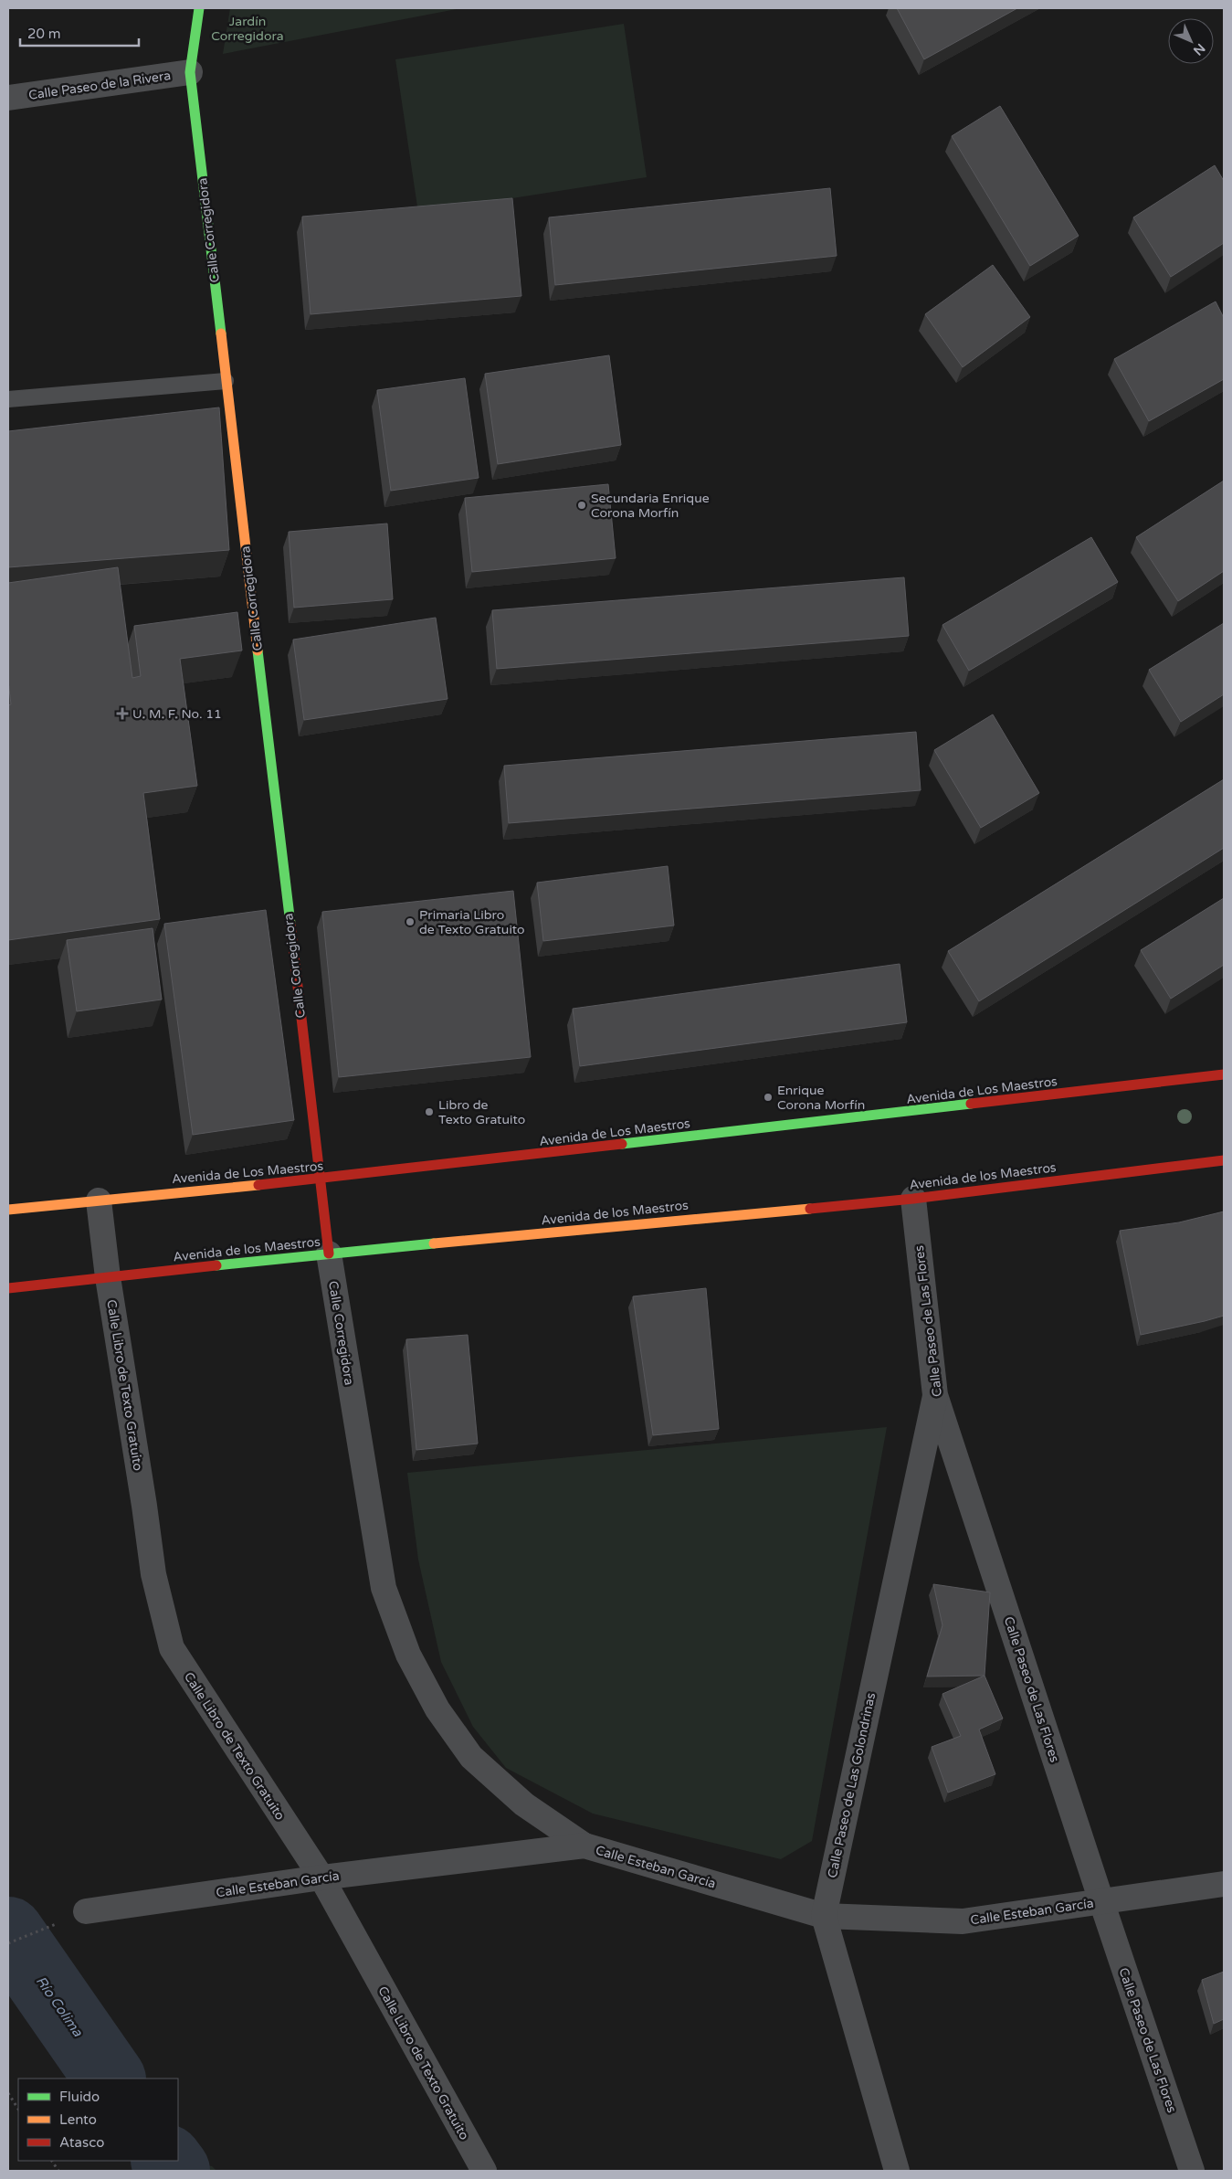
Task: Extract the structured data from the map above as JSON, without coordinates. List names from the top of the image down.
{
  "streets": {
    "main road": ["Calle Corregidora", "Avenida de Los Maestros", "Avenida de los Maestros"],
    "street": [
      "Calle Paseo de la Rivera",
      "Calle Paseo de Las Flores",
      "Calle Libro de Texto Gratuito",
      "Calle Paseo de Las Golondrinas",
      "Calle Esteban García"
    ]
  },
  "crossings": [
    ["Calle Paseo de la Rivera", "Calle Corregidora"],
    ["Calle Corregidora", "Avenida de Los Maestros"],
    ["Calle Corregidora", "Avenida de los Maestros"],
    ["Calle Corregidora", "Calle Esteban García"],
    ["Avenida de Los Maestros", "Calle Libro de Texto Gratuito"],
    ["Avenida de los Maestros", "Calle Paseo de Las Flores"],
    ["Avenida de los Maestros", "Calle Libro de Texto Gratuito"],
    ["Calle Paseo de Las Flores", "Calle Paseo de Las Golondrinas"],
    ["Calle Paseo de Las Flores", "Calle Esteban García"],
    ["Calle Libro de Texto Gratuito", "Calle Esteban García"],
    ["Calle Paseo de Las Golondrinas", "Calle Esteban García"]
  ],
  "water": ["Río Colima"],
  "parks": ["Jardín Corregidora"],
  "places": {
    "other": [
      "Secundaria Enrique Corona Morfín",
      "Primaria Libro de Texto Gratuito",
      "Enrique Corona Morfín",
      "Libro de Texto Gratuito"
    ],
    "health": ["U. M. F. No. 11"]
  },
  "legend": ["Fluido", "Lento", "Atasco"],
  "scale_bar": "20 m",
  "north": "bottom right"
}
